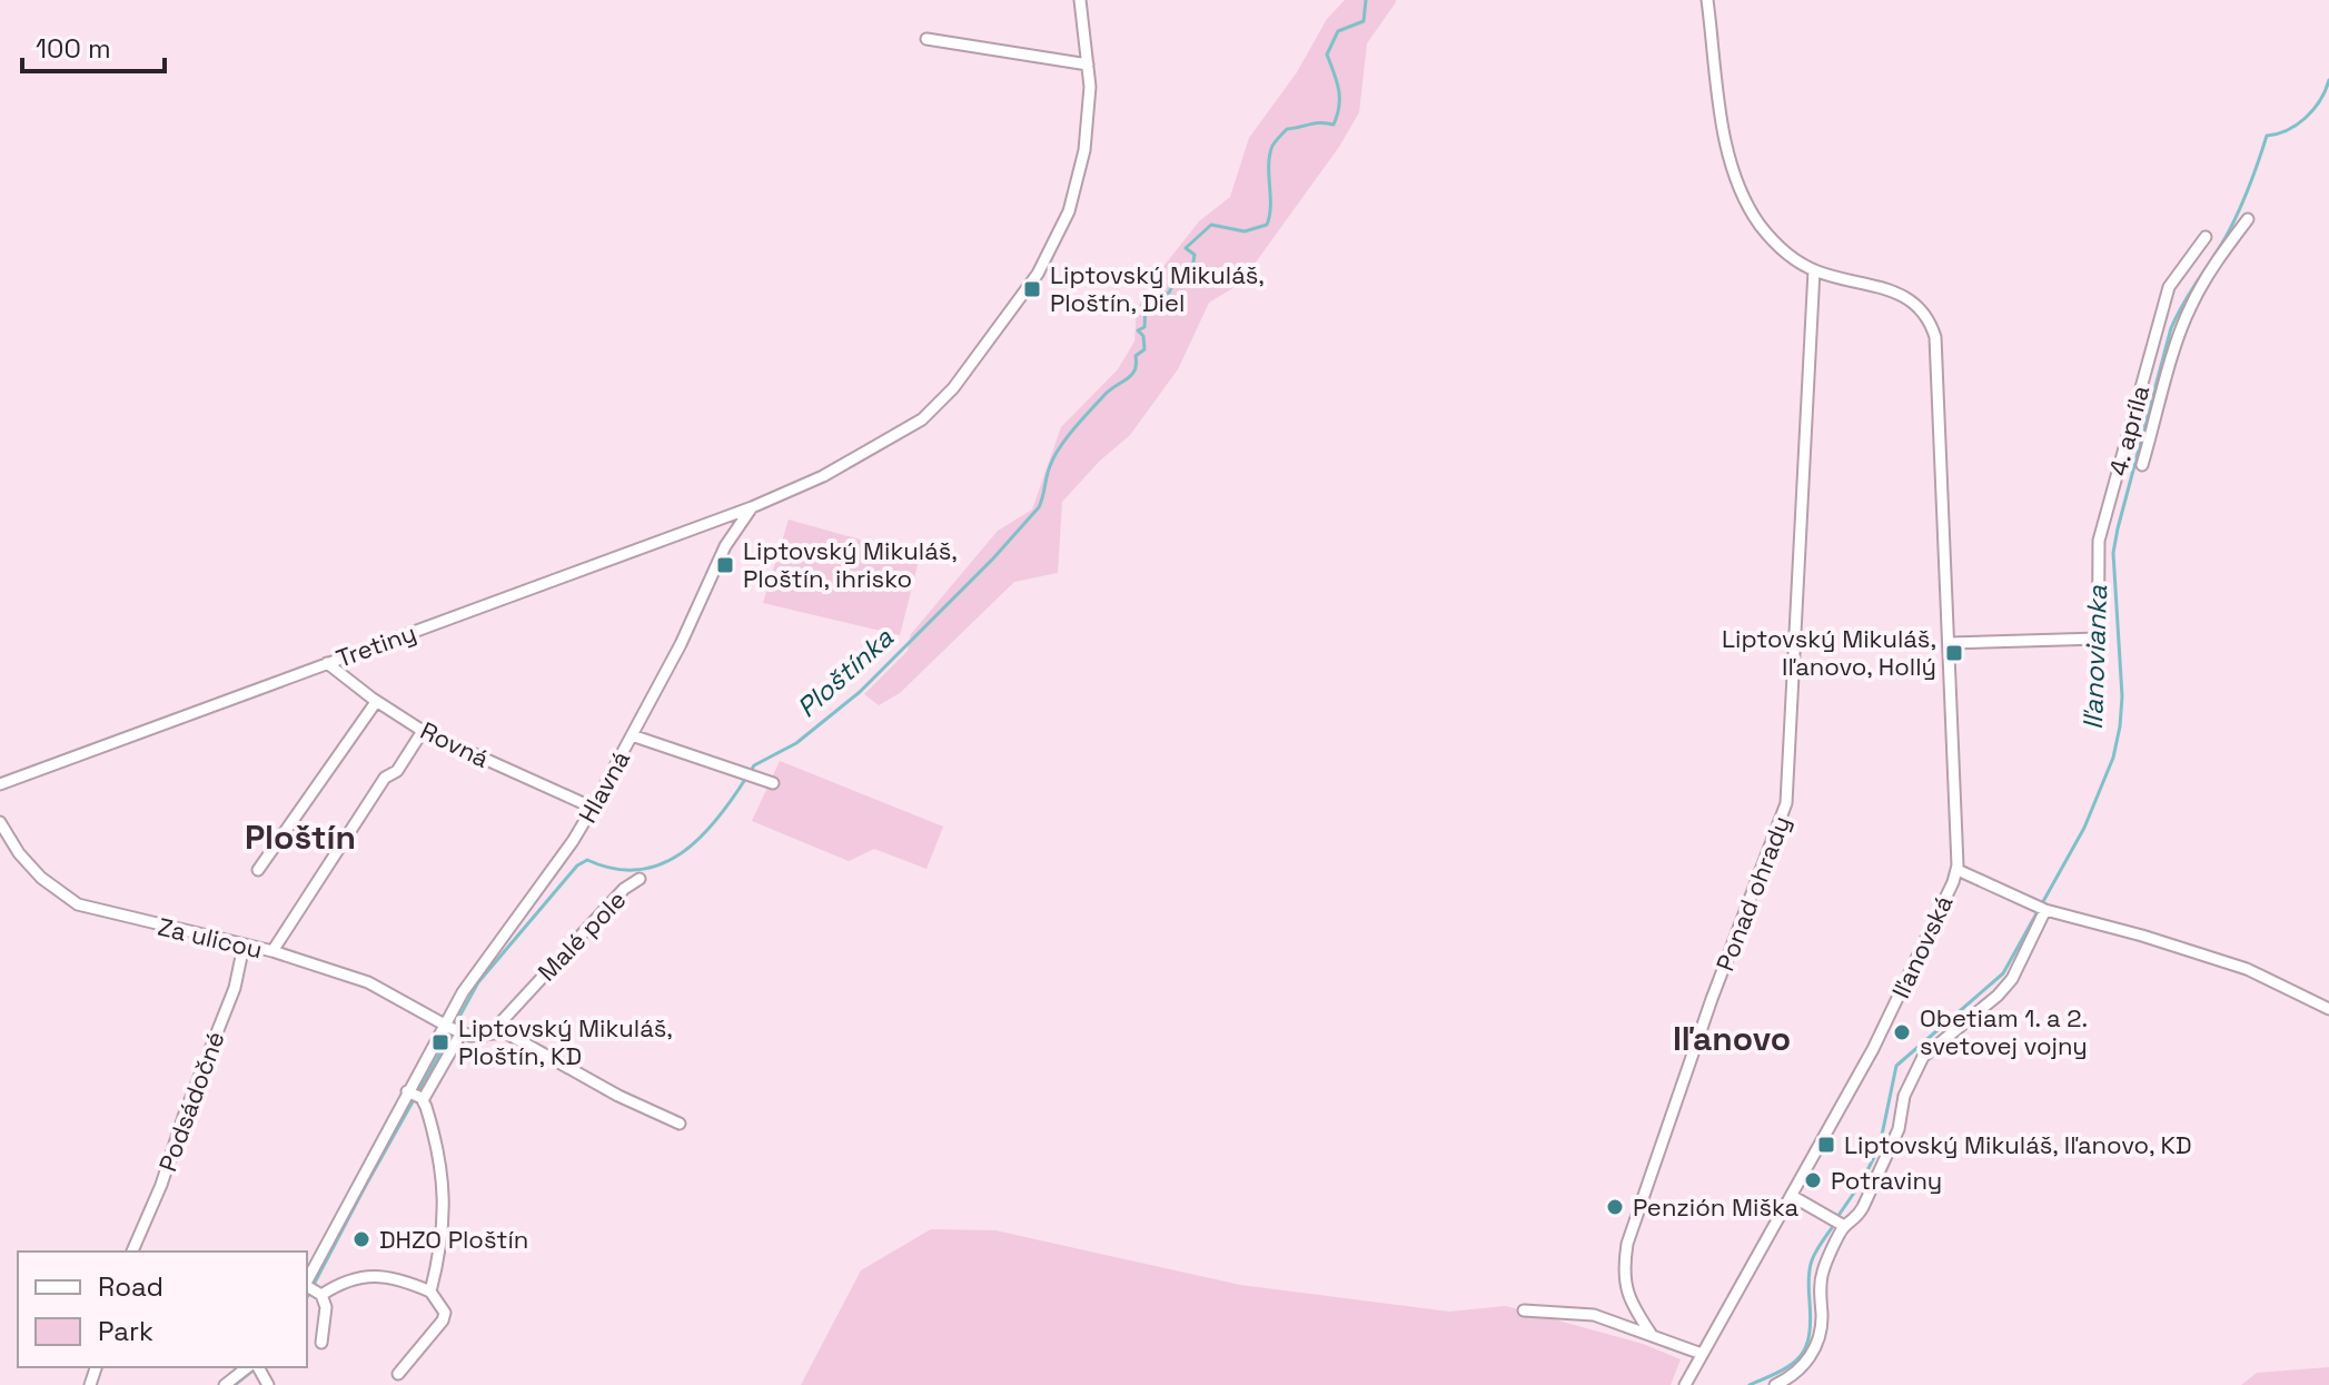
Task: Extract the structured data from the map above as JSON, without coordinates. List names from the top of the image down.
{
  "streets": {
    "street": [
      "4. apríla",
      "Tretiny",
      "Rovná",
      "Hlavná",
      "Ponad ohrady",
      "Malé pole",
      "Za ulicou",
      "Iľanovská",
      "Podsádočné"
    ]
  },
  "crossings": [
    ["Tretiny", "Rovná"],
    ["Tretiny", "Hlavná"],
    ["Rovná", "Hlavná"],
    ["Hlavná", "Za ulicou"],
    ["Ponad ohrady", "Iľanovská"],
    ["Za ulicou", "Podsádočné"]
  ],
  "districts": ["Ploštín", "Iľanovo"],
  "water": ["Iľanovianka", "Ploštínka"],
  "places": {
    "transit": [
      "Liptovský Mikuláš, Ploštín, Diel",
      "Liptovský Mikuláš, Ploštín, ihrisko",
      "Liptovský Mikuláš, Iľanovo, Hollý",
      "Liptovský Mikuláš, Ploštín, KD",
      "Liptovský Mikuláš, Iľanovo, KD"
    ],
    "other": [
      "Obetiam 1. a 2. svetovej vojny",
      "Potraviny",
      "Penzión Miška",
      "DHZO Ploštín"
    ]
  },
  "legend": ["Road", "Park"],
  "scale_bar": "100 m"
}
